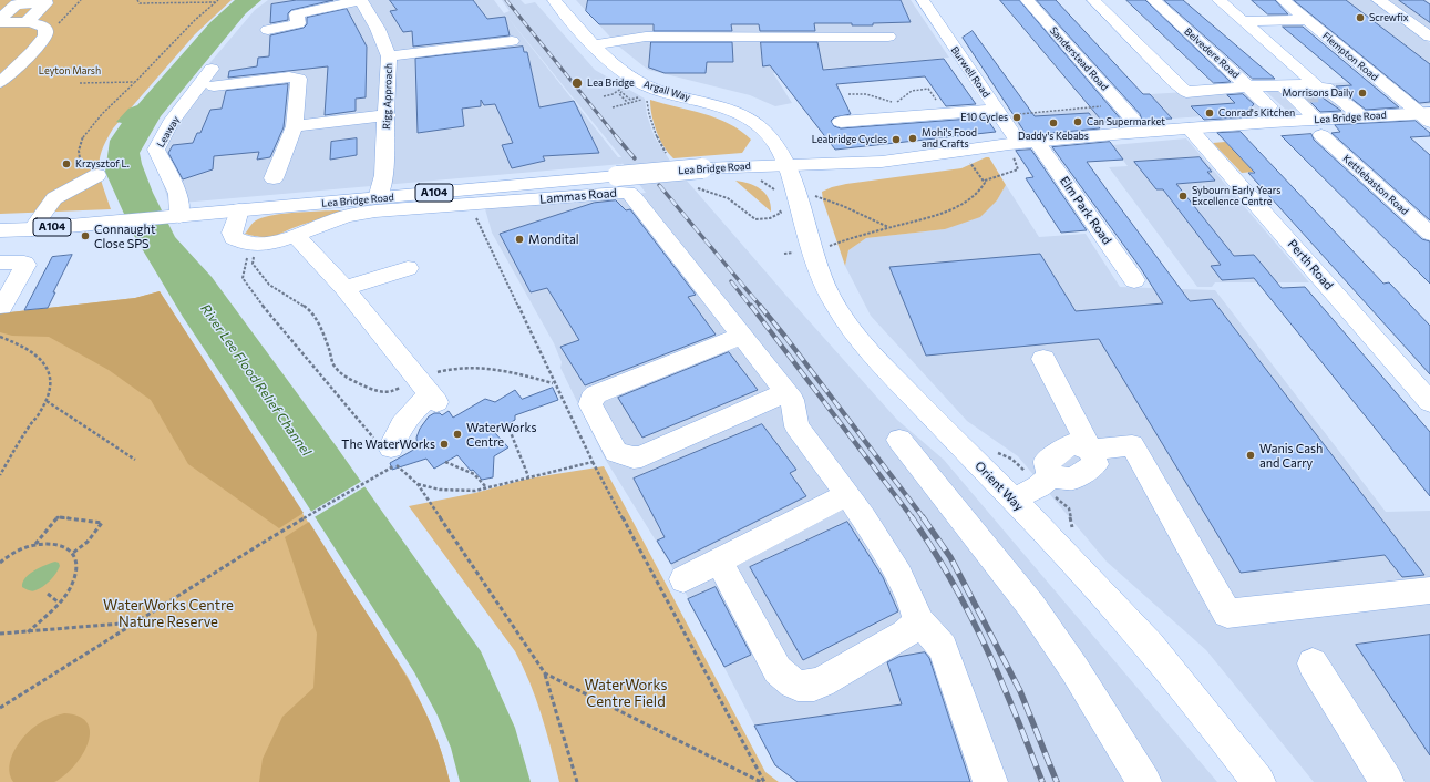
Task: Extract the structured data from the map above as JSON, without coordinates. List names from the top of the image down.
{
  "streets": {
    "street": [
      "Belvedere Road",
      "Flempton Road",
      "Sanderstead Road",
      "Burwell Road",
      "Argall Way",
      "Rigg Approach",
      "Lea Bridge Road",
      "Leaway",
      "Kettlebaston Road",
      "A104",
      "Lammas Road",
      "Elm Park Road",
      "Perth Road",
      "Orient Way"
    ]
  },
  "crossings": [
    ["Flempton Road", "Lea Bridge Road"],
    ["Burwell Road", "Lea Bridge Road"],
    ["Burwell Road", "Elm Park Road"],
    ["Argall Way", "Lea Bridge Road"],
    ["Argall Way", "Orient Way"],
    ["Rigg Approach", "Lea Bridge Road"],
    ["Lea Bridge Road", "Leaway"],
    ["Lea Bridge Road", "Kettlebaston Road"],
    ["Lea Bridge Road", "Elm Park Road"],
    ["Lea Bridge Road", "Perth Road"],
    ["Lea Bridge Road", "Orient Way"]
  ],
  "water": ["River Lee Flood Relief Channel"],
  "parks": ["Leyton Marsh", "WaterWorks Centre Nature Reserve", "WaterWorks Centre Field"],
  "places": [
    "Screwfix",
    "Lea Bridge",
    "Morrisons Daily",
    "Conrad's Kitchen",
    "E10 Cycles",
    "Can Supermarket",
    "Daddy's Kebabs",
    "Mohi's Food and Crafts",
    "Leabridge Cycles",
    "Krzysztof L.",
    "Sybourn Early Years Excellence Centre",
    "Connaught Close SPS",
    "Mondital",
    "WaterWorks Centre",
    "The WaterWorks",
    "Wanis Cash and Carry"
  ]
}
